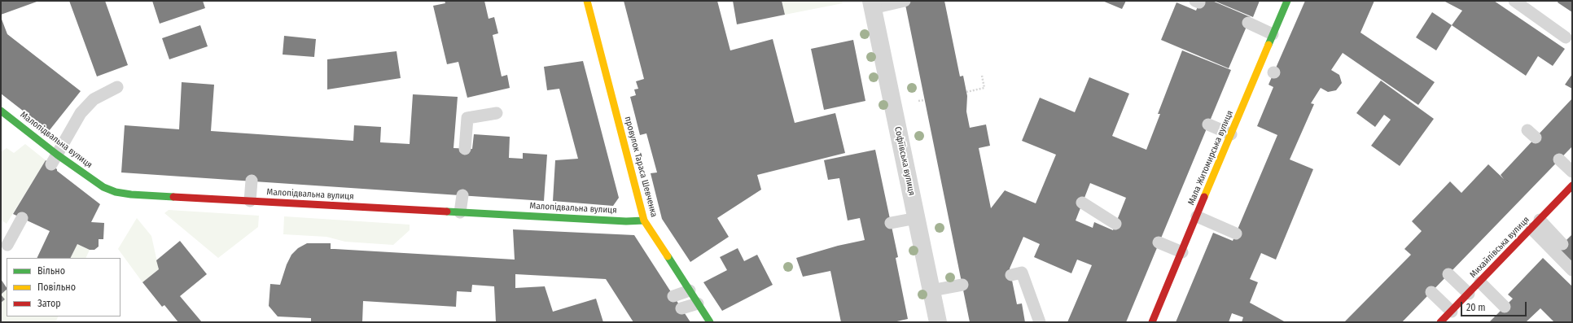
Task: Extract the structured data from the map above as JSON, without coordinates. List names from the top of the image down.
{
  "streets": {
    "street": [
      "Малопідвальна вулиця",
      "Мала Житомирська вулиця",
      "Софіївська вулиця",
      "провулок Тараса Шевченка",
      "Михайлівська вулиця"
    ]
  },
  "crossings": [
    ["Малопідвальна вулиця", "провулок Тараса Шевченка"]
  ],
  "legend": ["Вільно", "Повільно", "Затор"],
  "scale_bar": "20 m"
}
